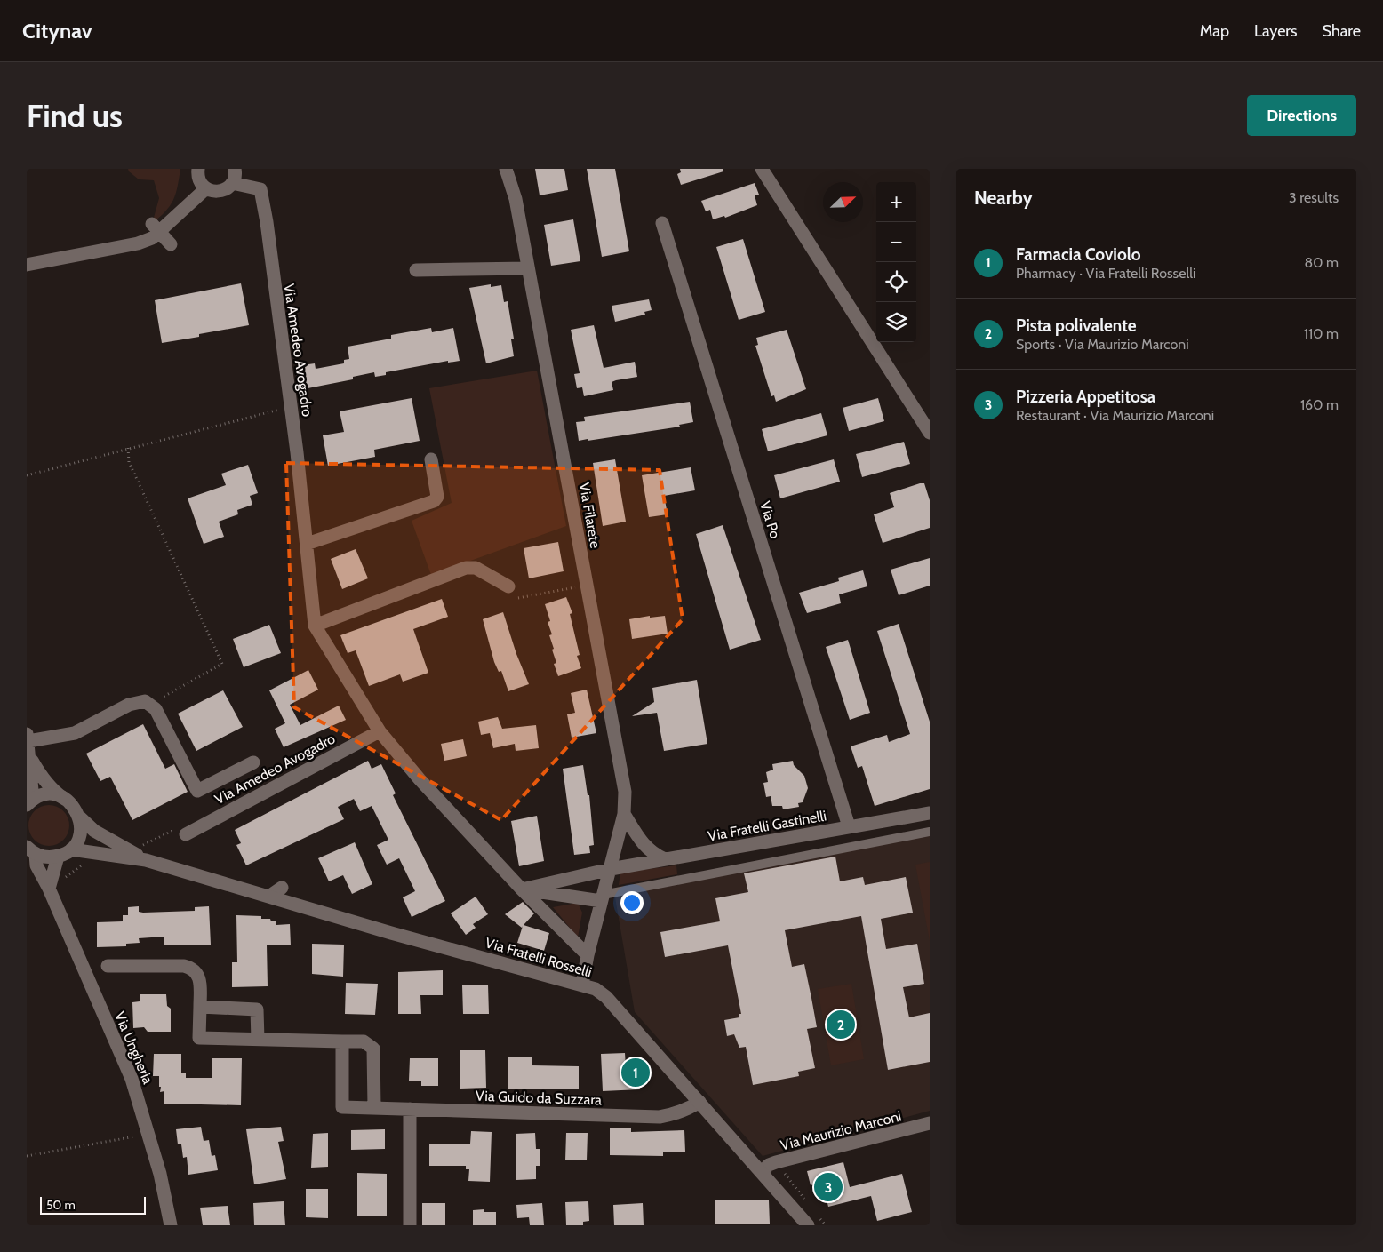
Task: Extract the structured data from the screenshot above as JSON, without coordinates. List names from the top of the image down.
{
  "streets": {
    "street": [
      "Via Amedeo Avogadro",
      "Via Filarete",
      "Via Po",
      "Via Fratelli Gastinelli",
      "Via Fratelli Rosselli",
      "Via Ungheria",
      "Via Guido da Suzzara",
      "Via Maurizio Marconi"
    ]
  },
  "crossings": [
    ["Via Amedeo Avogadro", "Via Fratelli Gastinelli"],
    ["Via Filarete", "Via Fratelli Gastinelli"],
    ["Via Po", "Via Fratelli Gastinelli"],
    ["Via Fratelli Rosselli", "Via Guido da Suzzara"],
    ["Via Fratelli Rosselli", "Via Maurizio Marconi"]
  ],
  "scale_bar": "50 m",
  "north": "top right",
  "page": {
    "header": "Citynav",
    "nav": ["Map", "Layers", "Share"],
    "buttons": "Directions",
    "title": "Find us",
    "heading": ["Nearby", "3 results"],
    "map_buttons": ["+", "−"],
    "list": [
      {
        "mark": "1",
        "name": "Farmacia Coviolo",
        "note": "Pharmacy · Via Fratelli Rosselli",
        "value": "80 m"
      },
      {
        "mark": "2",
        "name": "Pista polivalente",
        "note": "Sports · Via Maurizio Marconi",
        "value": "110 m"
      },
      {
        "mark": "3",
        "name": "Pizzeria Appetitosa",
        "note": "Restaurant · Via Maurizio Marconi",
        "value": "160 m"
      }
    ],
    "pins": ["2", "1", "3"],
    "scale": "50 m"
  }
}
